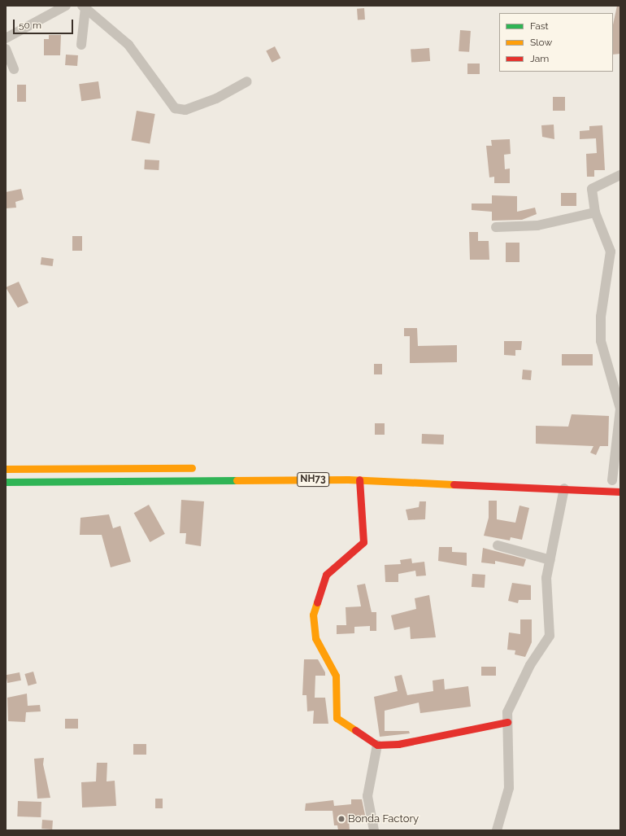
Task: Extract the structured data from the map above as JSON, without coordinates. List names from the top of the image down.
{
  "streets": {
    "main road": ["NH73"]
  },
  "places": ["Bonda Factory"],
  "legend": ["Fast", "Slow", "Jam"],
  "scale_bar": "50 m"
}
